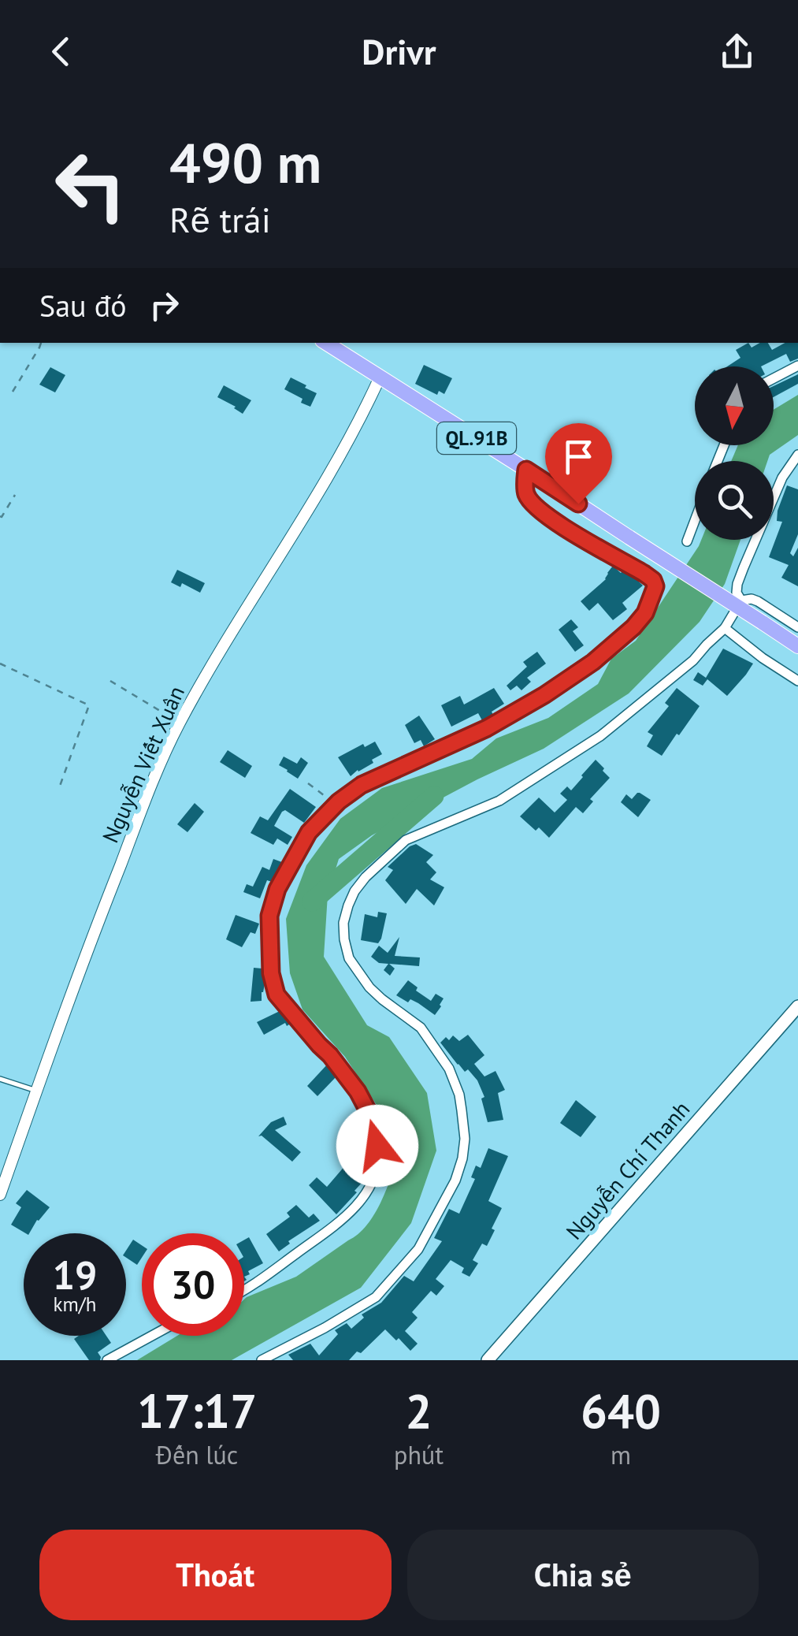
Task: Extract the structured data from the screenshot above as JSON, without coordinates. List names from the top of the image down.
{
  "streets": {
    "highway": ["QL.91B"],
    "main road": ["Nguyễn Chí Thanh"],
    "street": ["Nguyễn Viết Xuân"]
  },
  "crossings": [
    ["QL.91B", "Nguyễn Viết Xuân"]
  ],
  "north": "bottom",
  "page": {
    "header": "Drivr",
    "turn": ["490 m", "Rẽ trái"],
    "then": "Sau đó",
    "speed": "19 km/h",
    "limit": "30",
    "eta": [
      "17:17",
      "Đến lúc",
      "2",
      "phút",
      "640",
      "m"
    ],
    "buttons": ["Thoát", "Chia sẻ"]
  }
}
